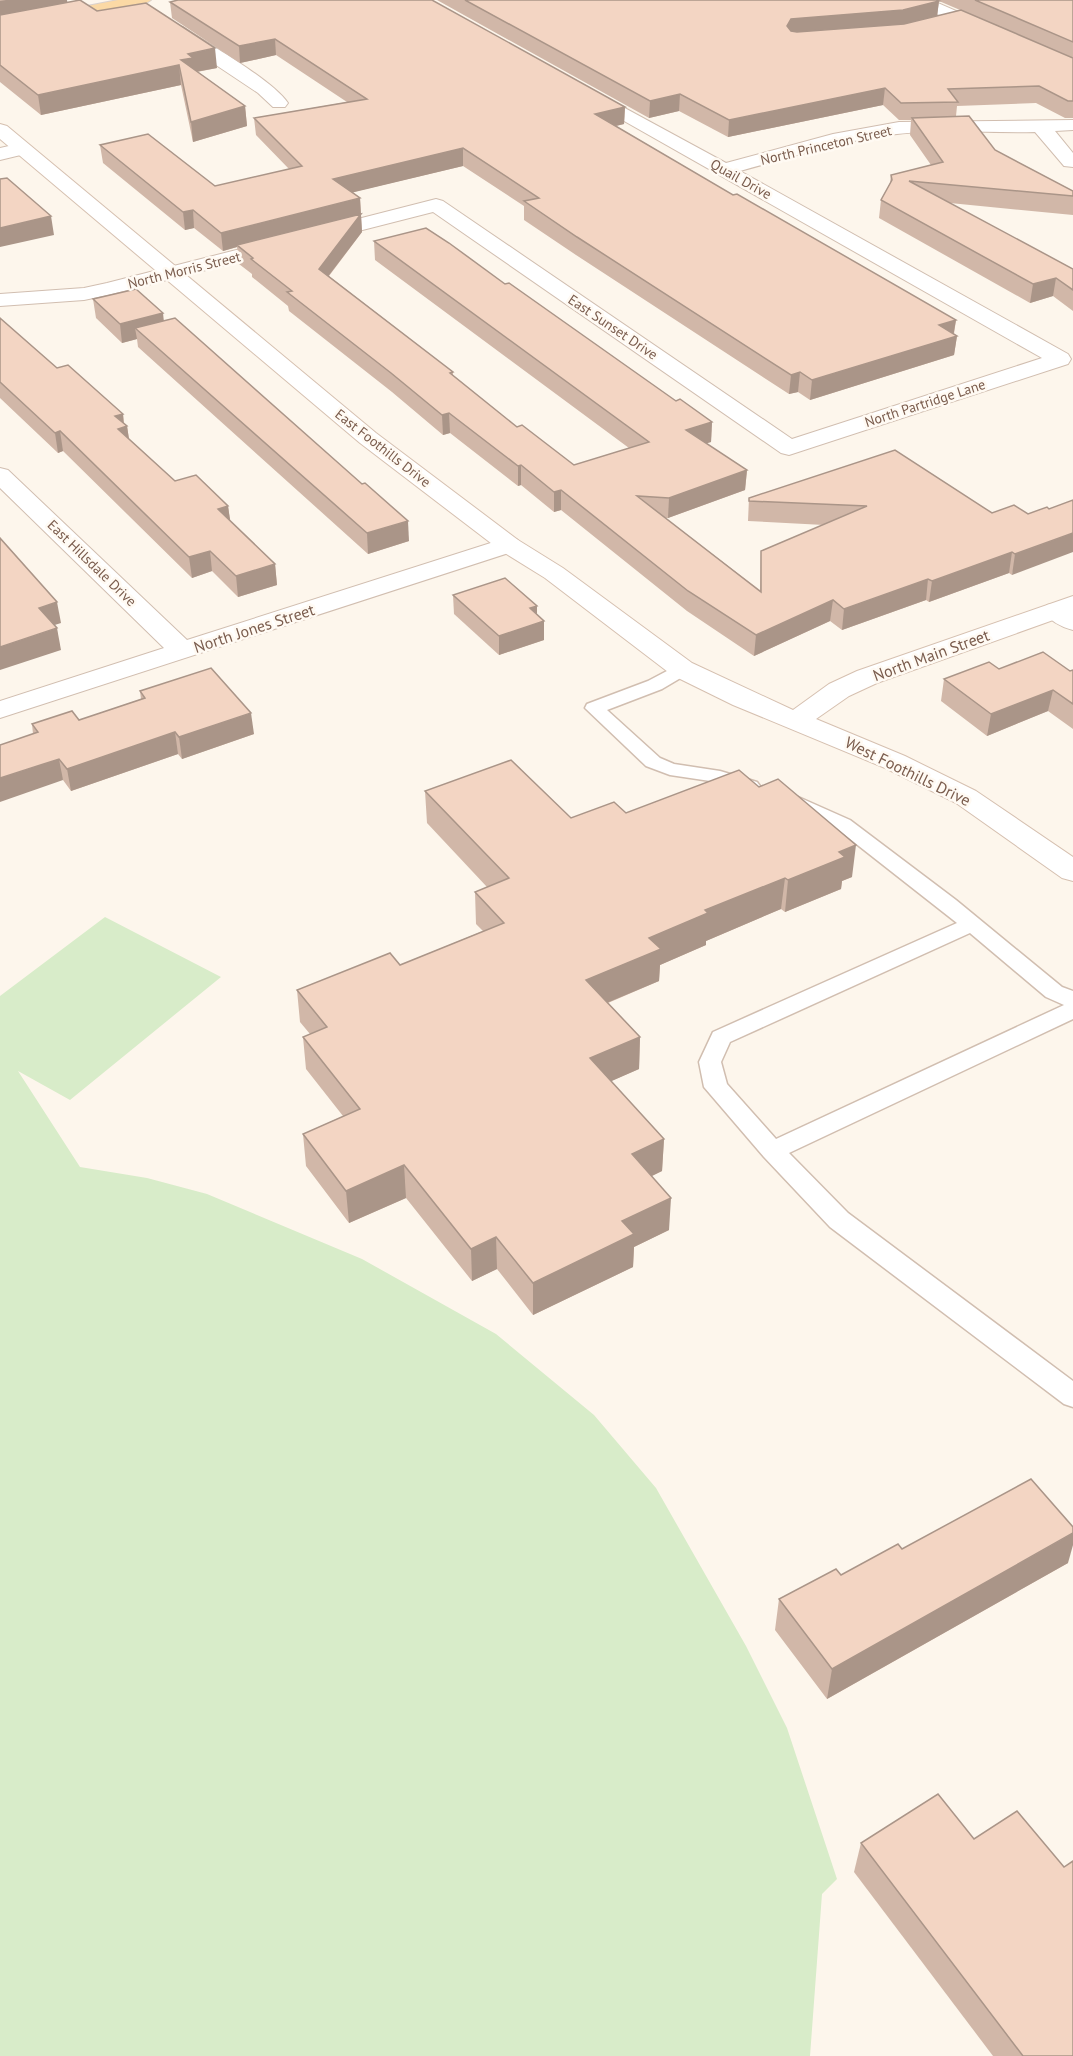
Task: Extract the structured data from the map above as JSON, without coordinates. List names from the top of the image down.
{
  "streets": {
    "street": [
      "North Princeton Street",
      "Quail Drive",
      "North Morris Street",
      "East Sunset Drive",
      "North Partridge Lane",
      "East Foothills Drive",
      "East Hillsdale Drive",
      "North Jones Street",
      "North Main Street",
      "West Foothills Drive"
    ]
  },
  "crossings": [
    ["North Princeton Street", "Quail Drive"],
    ["Quail Drive", "North Partridge Lane"],
    ["North Morris Street", "East Sunset Drive"],
    ["North Morris Street", "East Foothills Drive"],
    ["East Sunset Drive", "North Partridge Lane"],
    ["East Foothills Drive", "North Jones Street"],
    ["East Foothills Drive", "North Main Street"],
    ["East Foothills Drive", "West Foothills Drive"],
    ["East Hillsdale Drive", "North Jones Street"],
    ["North Main Street", "West Foothills Drive"]
  ]
}
